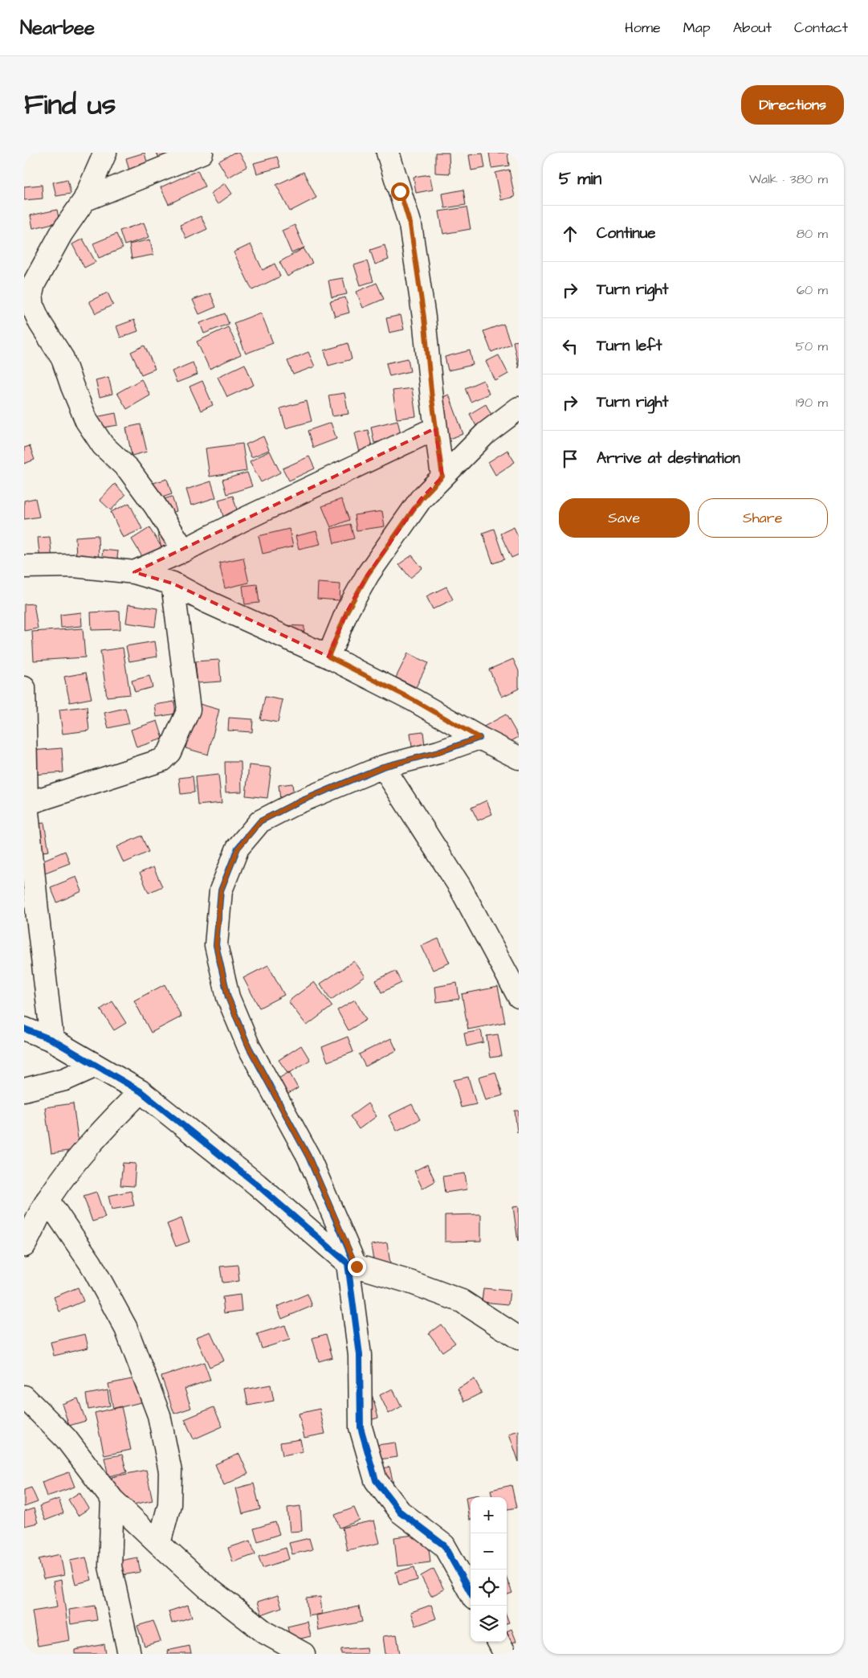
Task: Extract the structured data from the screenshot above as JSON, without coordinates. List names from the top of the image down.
{
  "page": {
    "header": "Nearbee",
    "nav": [
      "Home",
      "Map",
      "About",
      "Contact"
    ],
    "title": "Find us",
    "buttons": [
      "Directions",
      ["Save", "Share"]
    ],
    "heading": ["5 min", "Walk · 380 m"],
    "list": [
      ["Continue", "80 m"],
      ["Turn right", "60 m"],
      ["Turn left", "50 m"],
      ["Turn right", "190 m"],
      "Arrive at destination"
    ],
    "map_buttons": ["+", "−"]
  }
}
